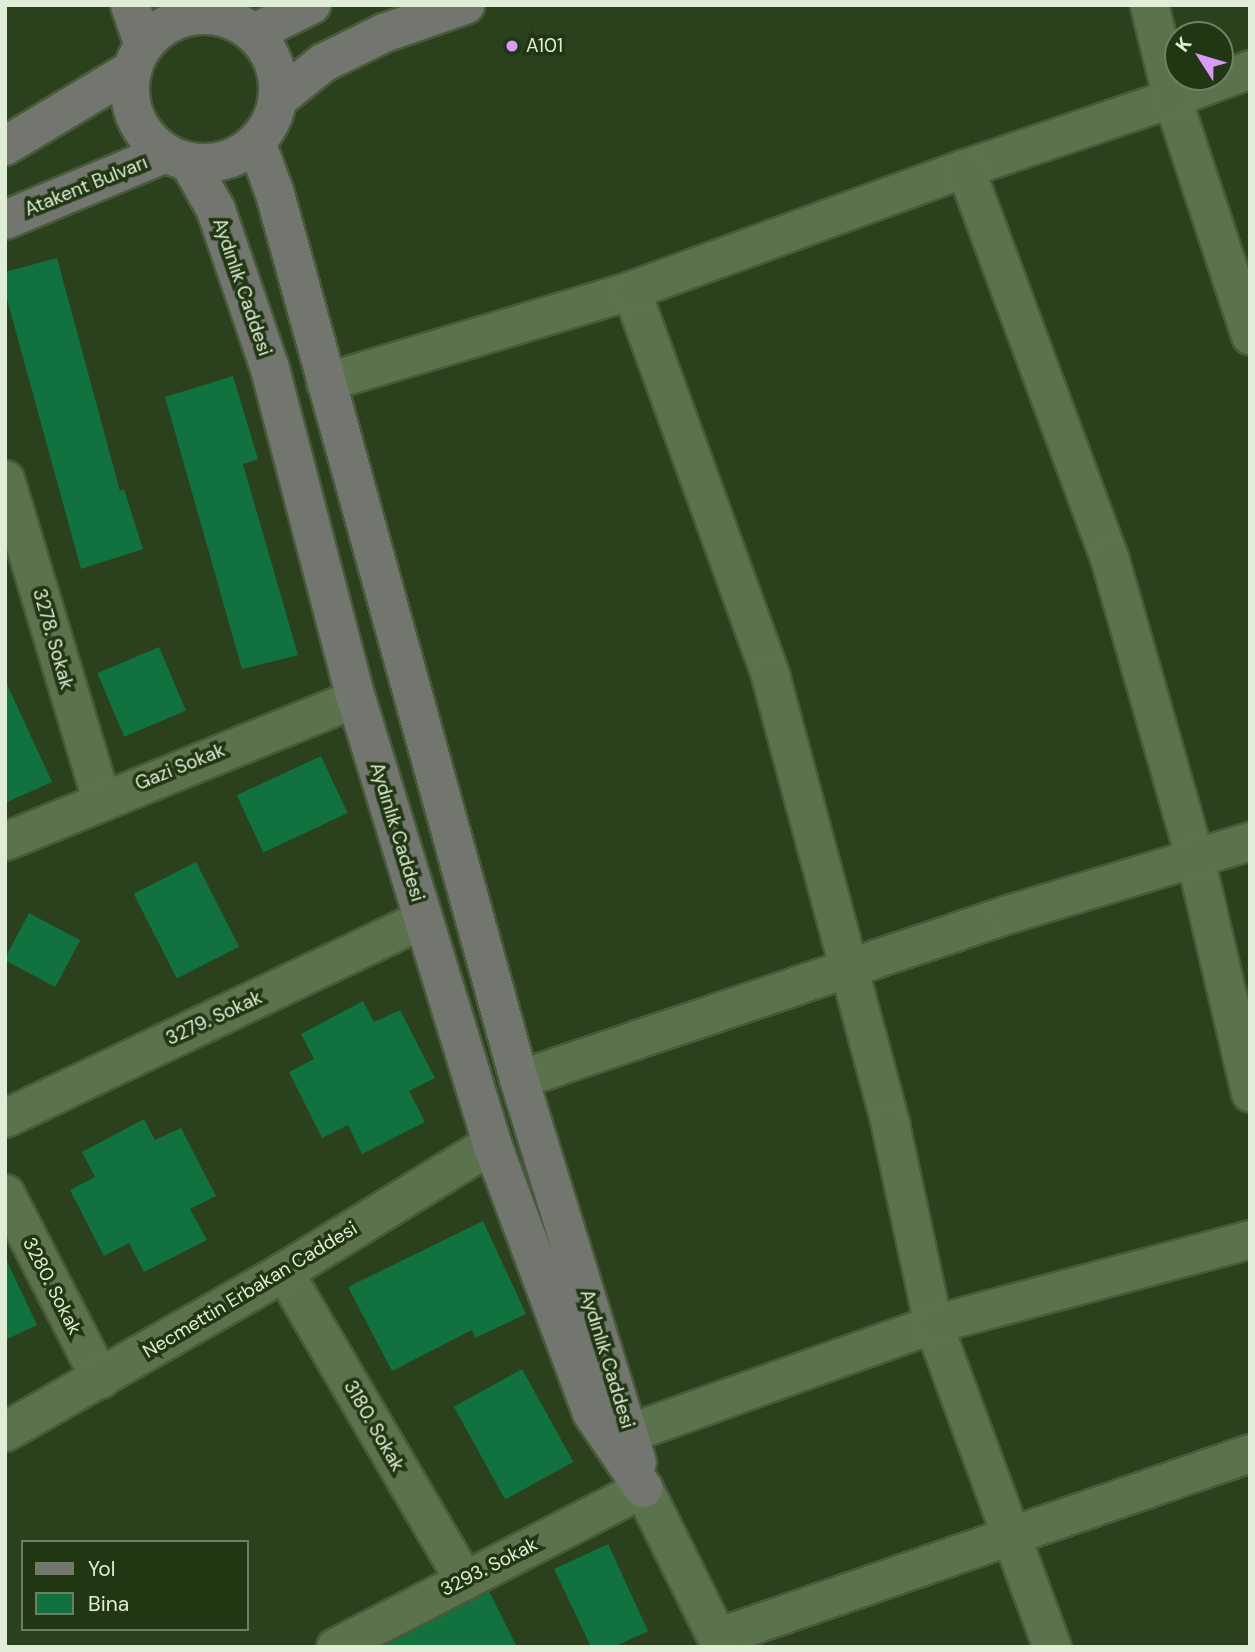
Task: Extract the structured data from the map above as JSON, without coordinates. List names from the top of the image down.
{
  "streets": {
    "main road": ["Atakent Bulvarı", "Aydınlık Caddesi"],
    "street": [
      "3278. Sokak",
      "Gazi Sokak",
      "3279. Sokak",
      "3280. Sokak",
      "Necmettin Erbakan Caddesi",
      "3180. Sokak",
      "3293. Sokak"
    ]
  },
  "crossings": [
    ["Atakent Bulvarı", "Aydınlık Caddesi"],
    ["Aydınlık Caddesi", "Gazi Sokak"],
    ["Aydınlık Caddesi", "3279. Sokak"],
    ["Aydınlık Caddesi", "Necmettin Erbakan Caddesi"],
    ["Aydınlık Caddesi", "3293. Sokak"],
    ["3278. Sokak", "Gazi Sokak"],
    ["3280. Sokak", "Necmettin Erbakan Caddesi"],
    ["Necmettin Erbakan Caddesi", "3180. Sokak"],
    ["3180. Sokak", "3293. Sokak"]
  ],
  "places": ["A101"],
  "legend": ["Yol", "Bina"],
  "north": "top left"
}
